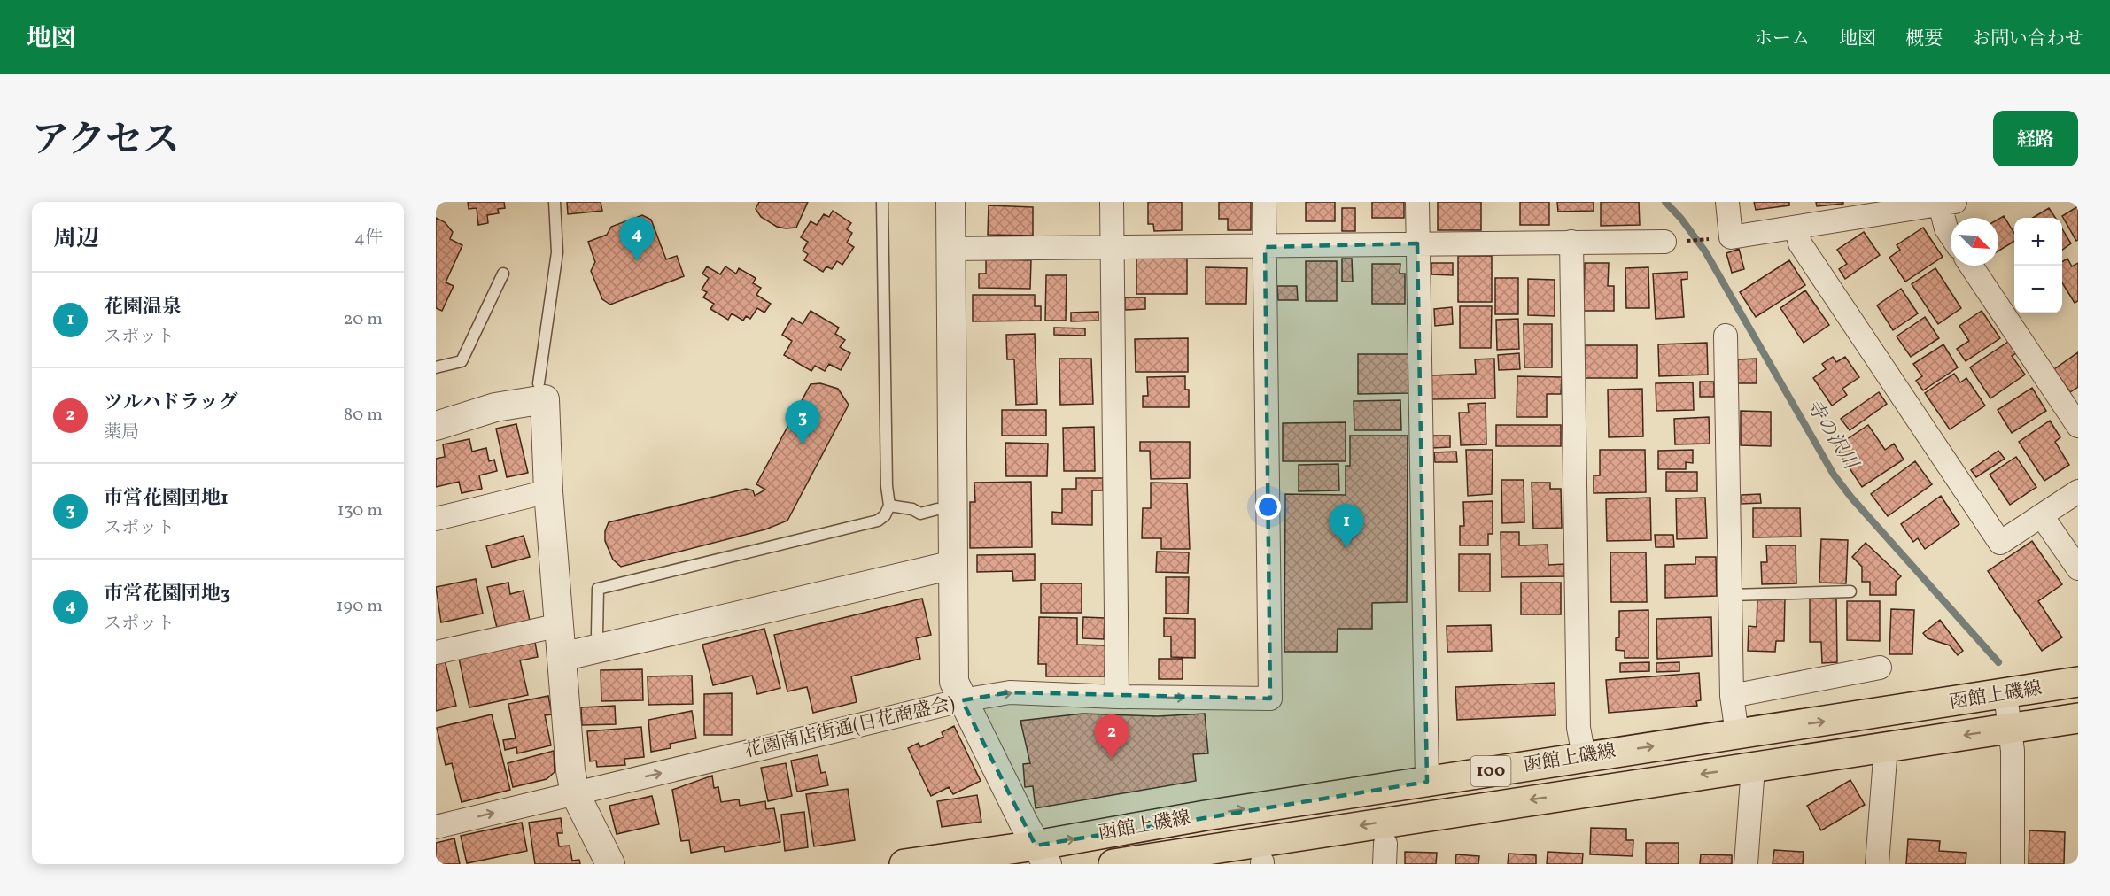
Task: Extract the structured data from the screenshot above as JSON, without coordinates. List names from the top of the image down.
{
  "streets": {
    "main road": ["函館上磯線", "100"],
    "street": ["花園商店街通(日花商盛会)"]
  },
  "water": ["寺の沢川"],
  "north": "bottom right",
  "page": {
    "header": "地図",
    "nav": [
      "ホーム",
      "地図",
      "概要",
      "お問い合わせ"
    ],
    "title": "アクセス",
    "buttons": "経路",
    "heading": ["周辺", "4件"],
    "pins": [
      "4",
      "3",
      "1",
      "2"
    ],
    "map_buttons": ["+", "−"],
    "list": [
      {
        "mark": "1",
        "name": "花園温泉",
        "note": "スポット",
        "value": "20 m"
      },
      {
        "mark": "2",
        "name": "ツルハドラッグ",
        "note": "薬局",
        "value": "80 m"
      },
      {
        "mark": "3",
        "name": "市営花園団地1",
        "note": "スポット",
        "value": "130 m"
      },
      {
        "mark": "4",
        "name": "市営花園団地3",
        "note": "スポット",
        "value": "190 m"
      }
    ]
  }
}
